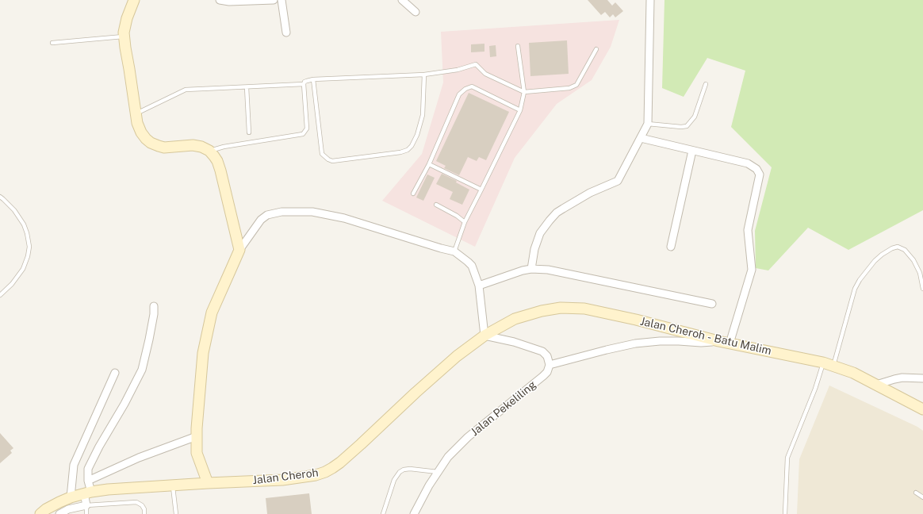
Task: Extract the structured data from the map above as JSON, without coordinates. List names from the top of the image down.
{
  "streets": {
    "main road": ["Jalan Cheroh - Batu Malim", "Jalan Cheroh"],
    "street": ["Jalan Pekeliling"]
  },
  "crossings": [
    ["Jalan Cheroh - Batu Malim", "Jalan Cheroh"]
  ]
}
